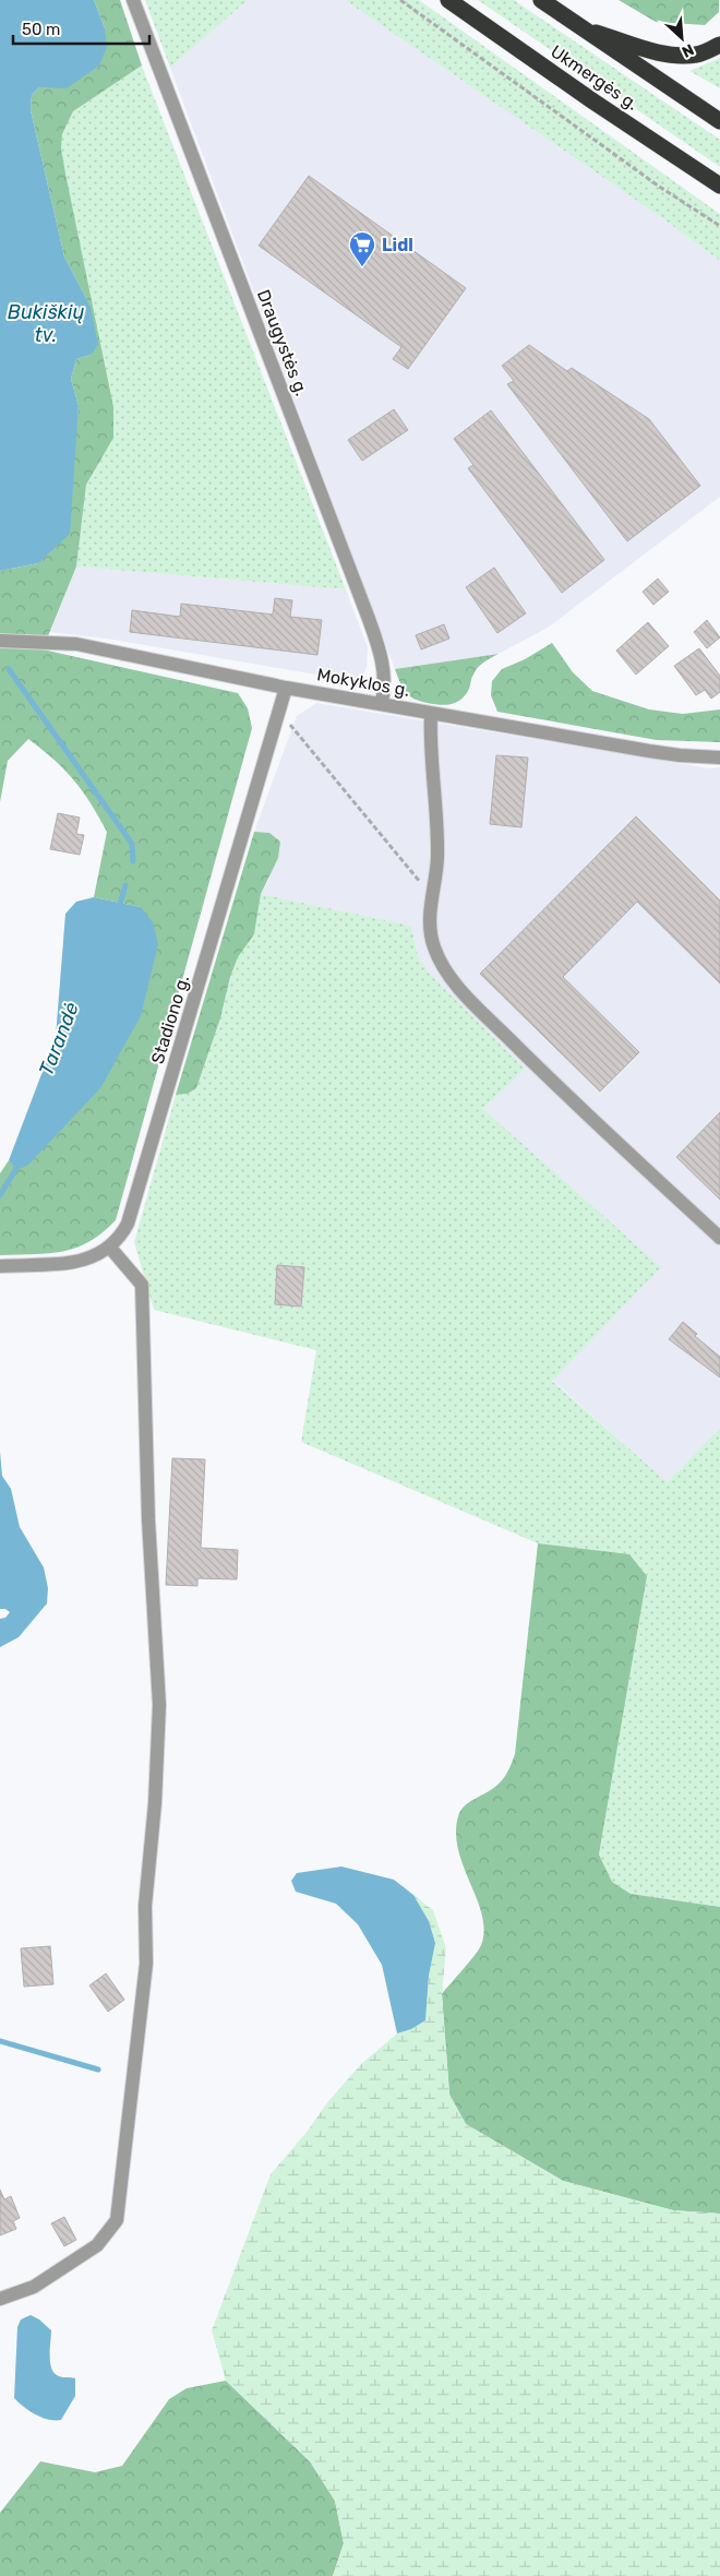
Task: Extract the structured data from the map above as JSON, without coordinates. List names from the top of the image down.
{
  "streets": {
    "highway": ["Ukmergės g."],
    "street": ["Draugystės g.", "Mokyklos g.", "Stadiono g."]
  },
  "crossings": [
    ["Draugystės g.", "Mokyklos g."],
    ["Mokyklos g.", "Stadiono g."]
  ],
  "water": ["Bukiškių tv.", "Tarandė"],
  "places": {
    "supermarket": ["Lidl"]
  },
  "scale_bar": "50 m",
  "north": "bottom right"
}
